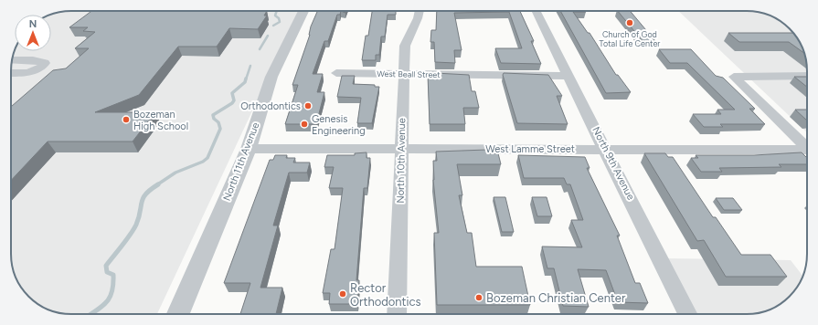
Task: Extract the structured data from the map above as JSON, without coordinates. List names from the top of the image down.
{
  "streets": {
    "street": [
      "West Beall Street",
      "West Lamme Street",
      "North 10th Avenue",
      "North 11th Avenue",
      "North 9th Avenue"
    ]
  },
  "crossings": [
    ["West Beall Street", "North 10th Avenue"],
    ["West Beall Street", "North 9th Avenue"],
    ["West Lamme Street", "North 10th Avenue"],
    ["West Lamme Street", "North 11th Avenue"],
    ["West Lamme Street", "North 9th Avenue"]
  ],
  "places": [
    "Church of God Total Life Center",
    "Orthodontics",
    "Bozeman High School",
    "Genesis Engineering",
    "Rector Orthodontics",
    "Bozeman Christian Center"
  ],
  "north": "top"
}
